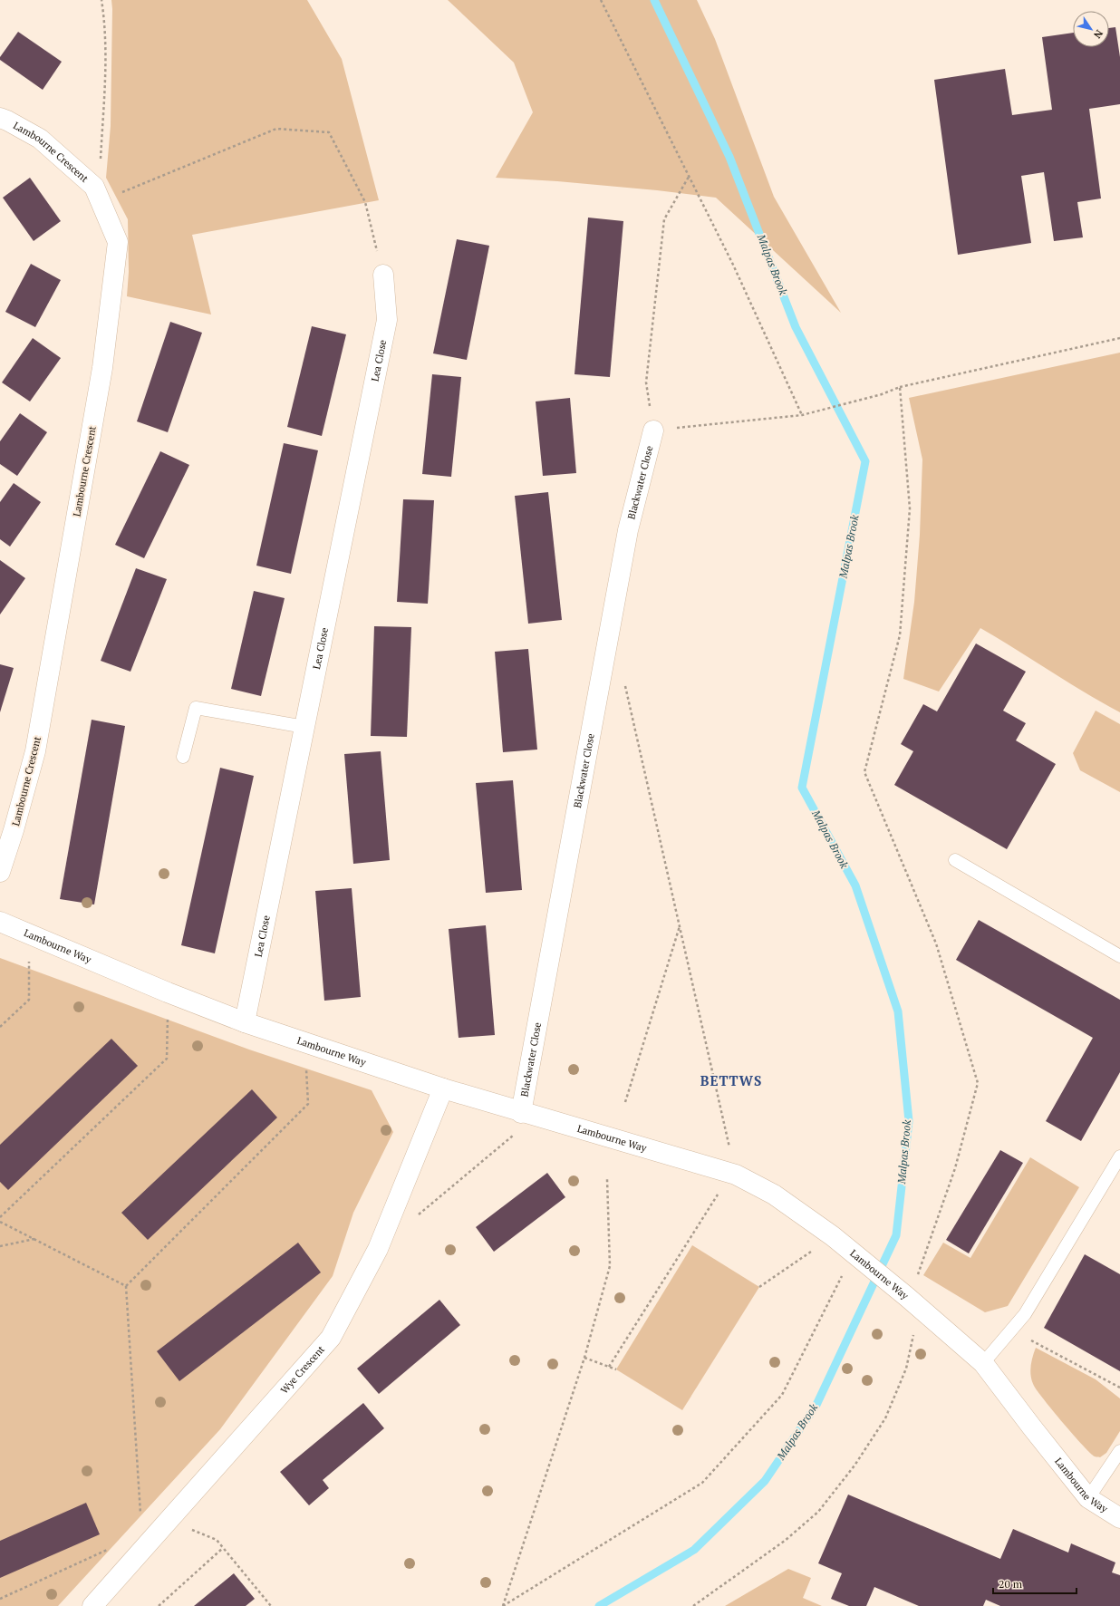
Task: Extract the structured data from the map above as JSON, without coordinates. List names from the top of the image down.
{
  "streets": {
    "street": [
      "Lambourne Crescent",
      "Lea Close",
      "Blackwater Close",
      "Lambourne Way",
      "Wye Crescent"
    ]
  },
  "crossings": [
    ["Lea Close", "Lambourne Way"],
    ["Blackwater Close", "Lambourne Way"],
    ["Lambourne Way", "Wye Crescent"]
  ],
  "districts": ["BETTWS"],
  "water": ["Malpas Brook"],
  "scale_bar": "20 m",
  "north": "bottom right"
}
